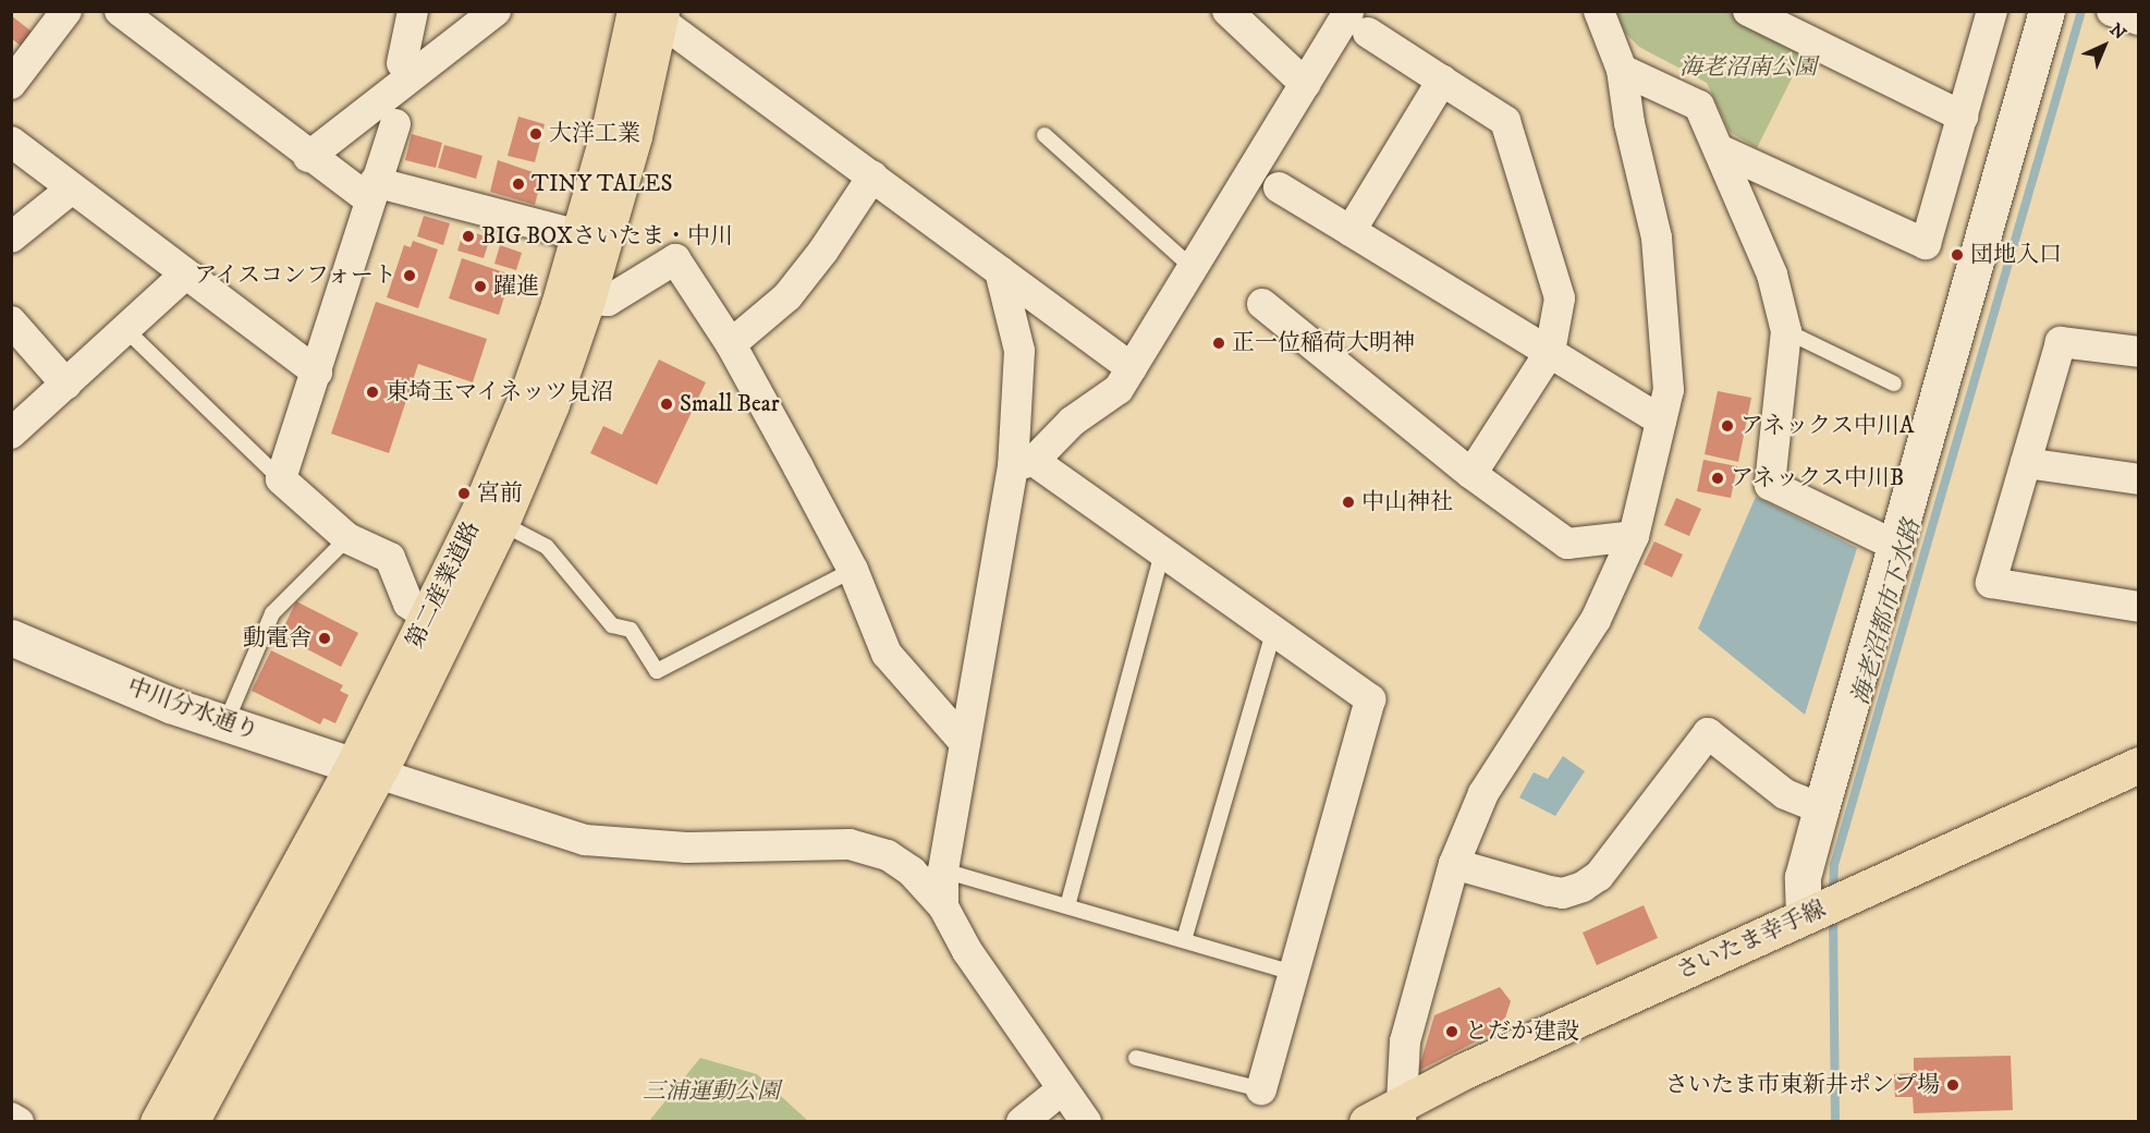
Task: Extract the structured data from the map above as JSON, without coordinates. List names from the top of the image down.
{
  "streets": {
    "main road": ["第二産業道路", "さいたま幸手線"],
    "street": ["中川分水通り"]
  },
  "crossings": [
    ["第二産業道路", "中川分水通り"]
  ],
  "water": ["海老沼都市下水路"],
  "parks": ["海老沼南公園", "三浦運動公園"],
  "places": [
    "大洋工業",
    "TINY TALES",
    "BIG BOXさいたま・中川",
    "団地入口",
    "アイスコンフォート",
    "躍進",
    "正一位稲荷大明神",
    "東埼玉マイネッツ見沼",
    "Small Bear",
    "アネックス中川A",
    "アネックス中川B",
    "宮前",
    "中山神社",
    "動電舎",
    "とだか建設",
    "さいたま市東新井ポンプ場"
  ],
  "north": "top right"
}
